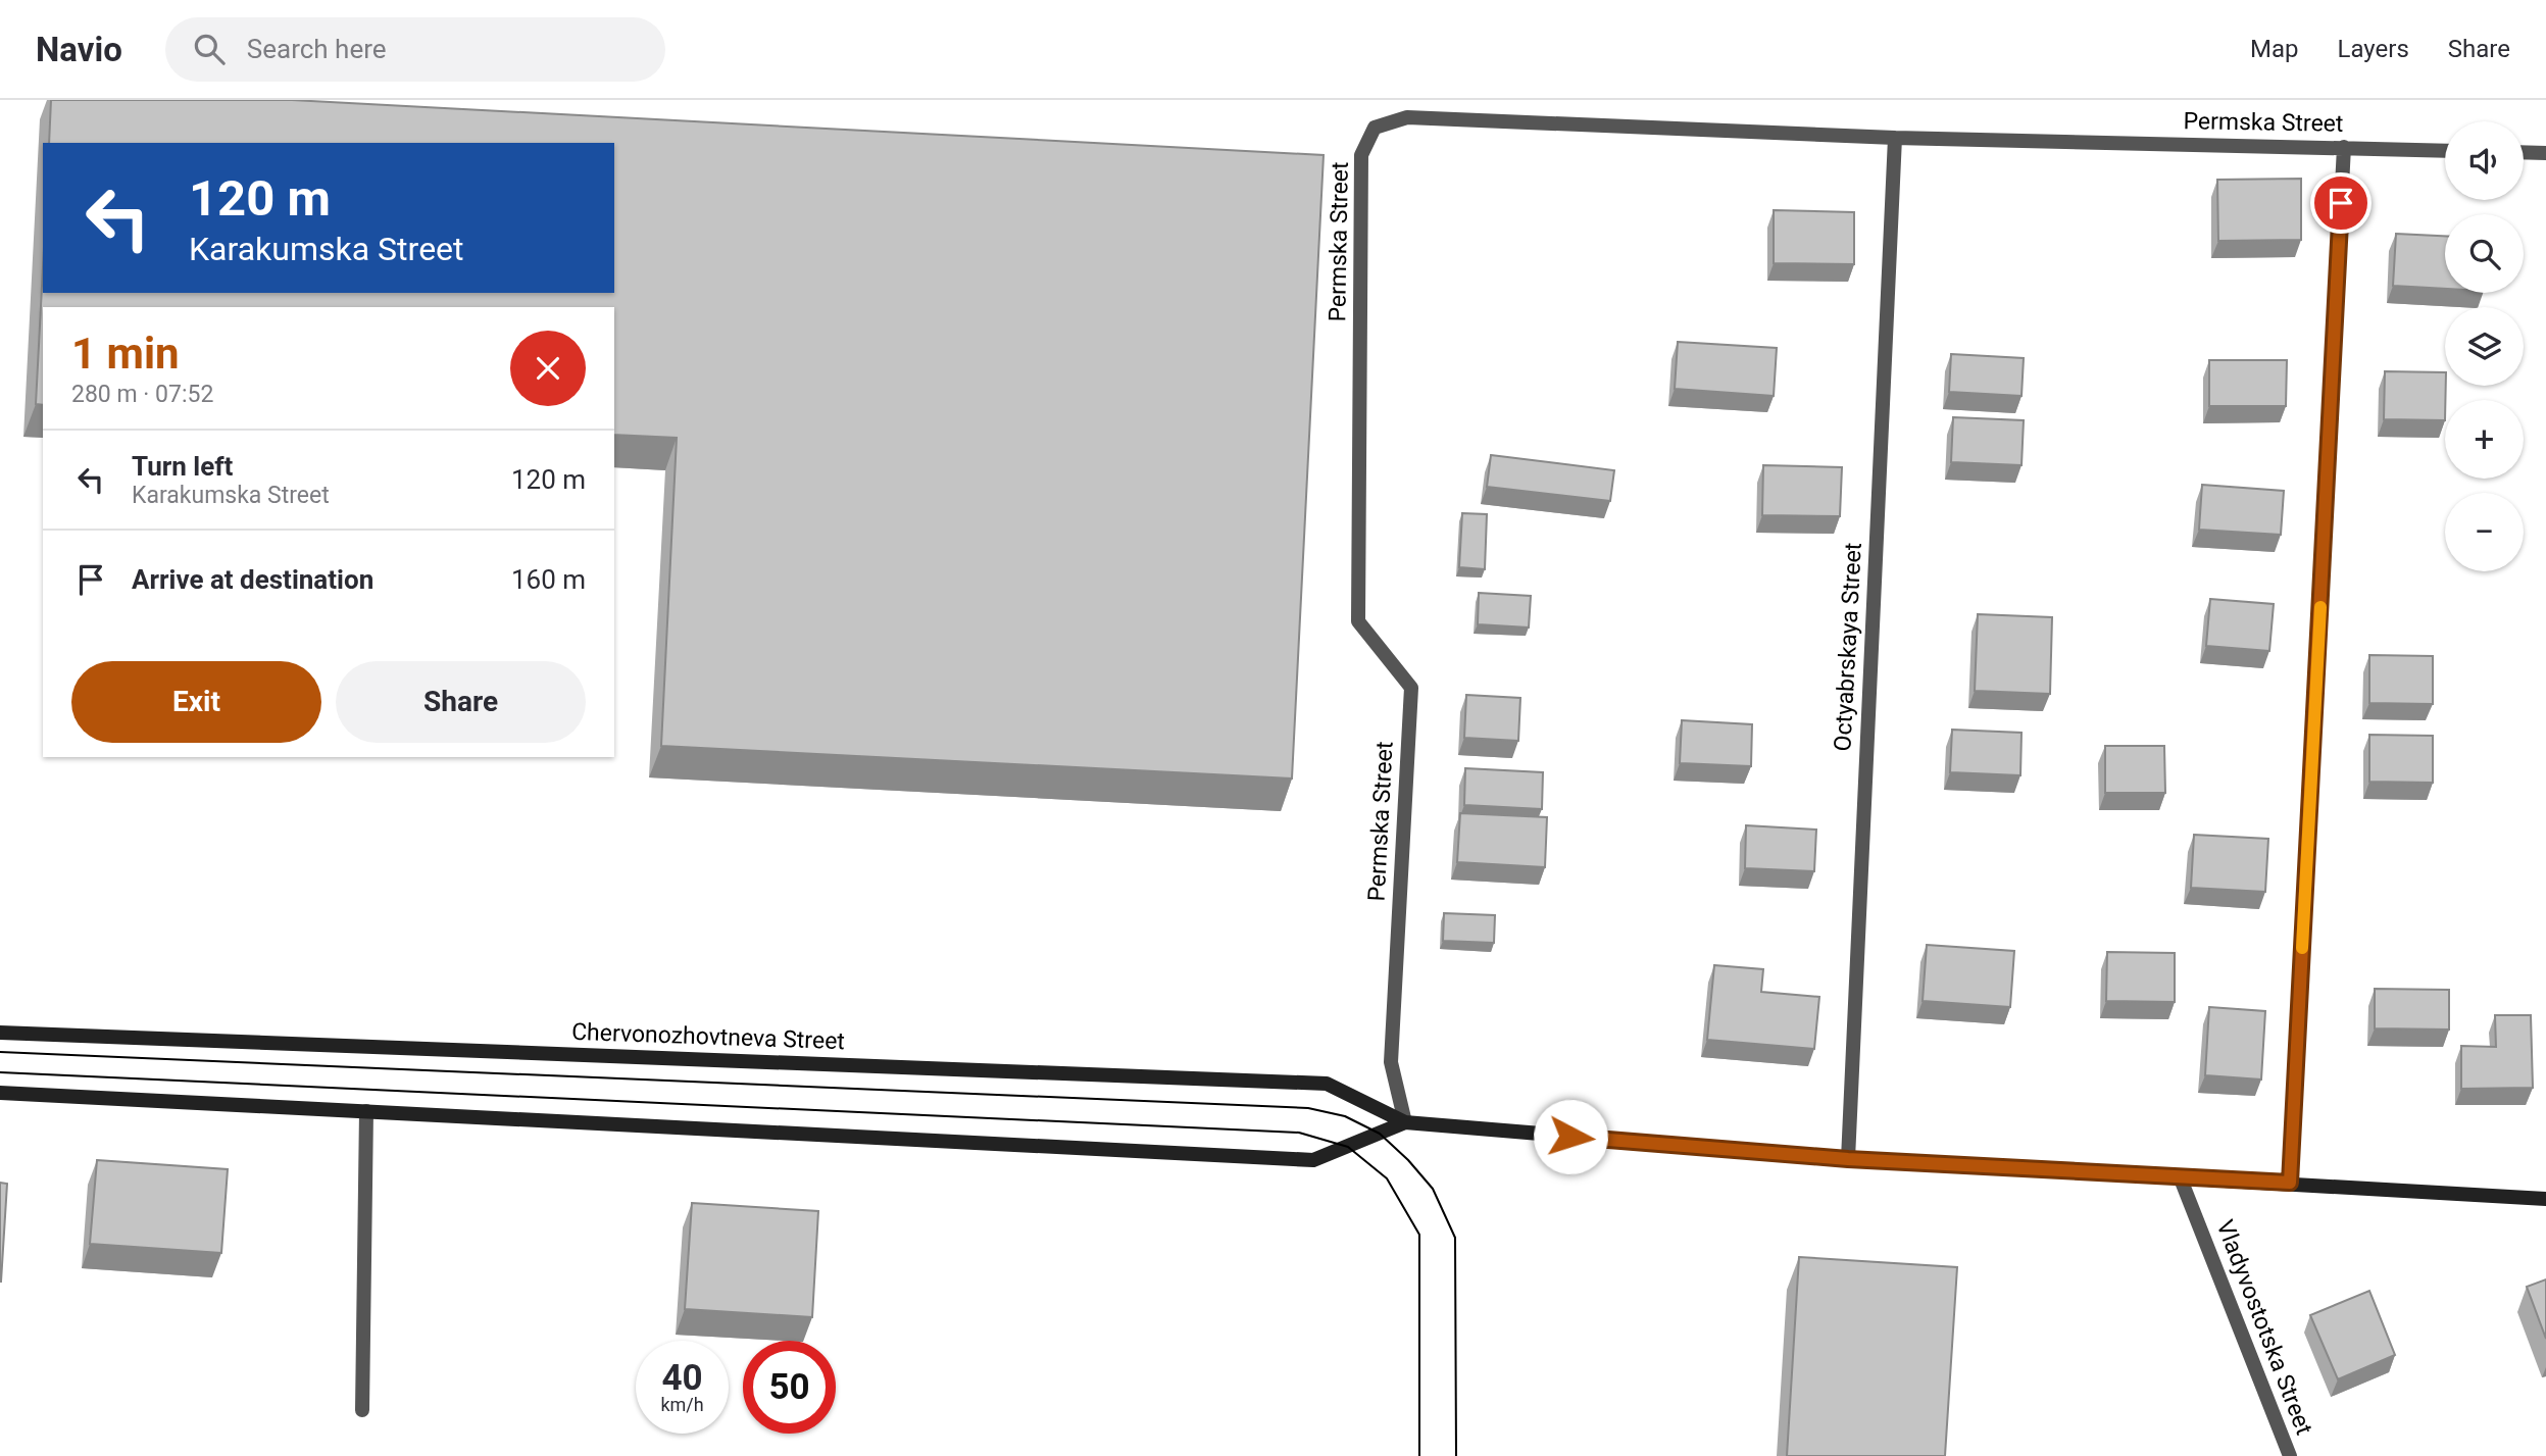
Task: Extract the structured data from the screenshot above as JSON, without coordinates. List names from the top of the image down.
{
  "streets": {
    "main road": ["Chervonozhovtneva Street"],
    "street": ["Permska Street", "Octyabrskaya Street", "Vladyvostotska Street"]
  },
  "crossings": [
    ["Permska Street", "Octyabrskaya Street"],
    ["Permska Street", "Chervonozhovtneva Street"],
    ["Octyabrskaya Street", "Chervonozhovtneva Street"],
    ["Chervonozhovtneva Street", "Vladyvostotska Street"]
  ],
  "page": {
    "header": "Navio",
    "search": "Search here",
    "nav": ["Map", "Layers", "Share"],
    "map_buttons": ["+", "−"],
    "turn": ["120 m", "Karakumska Street"],
    "heading": ["1 min", "280 m · 07:52"],
    "list": [
      {
        "name": "Turn left",
        "note": "Karakumska Street",
        "value": "120 m"
      },
      {
        "name": "Arrive at destination",
        "value": "160 m"
      }
    ],
    "buttons": ["Exit", "Share"],
    "speed": "40 km/h",
    "limit": "50"
  }
}
